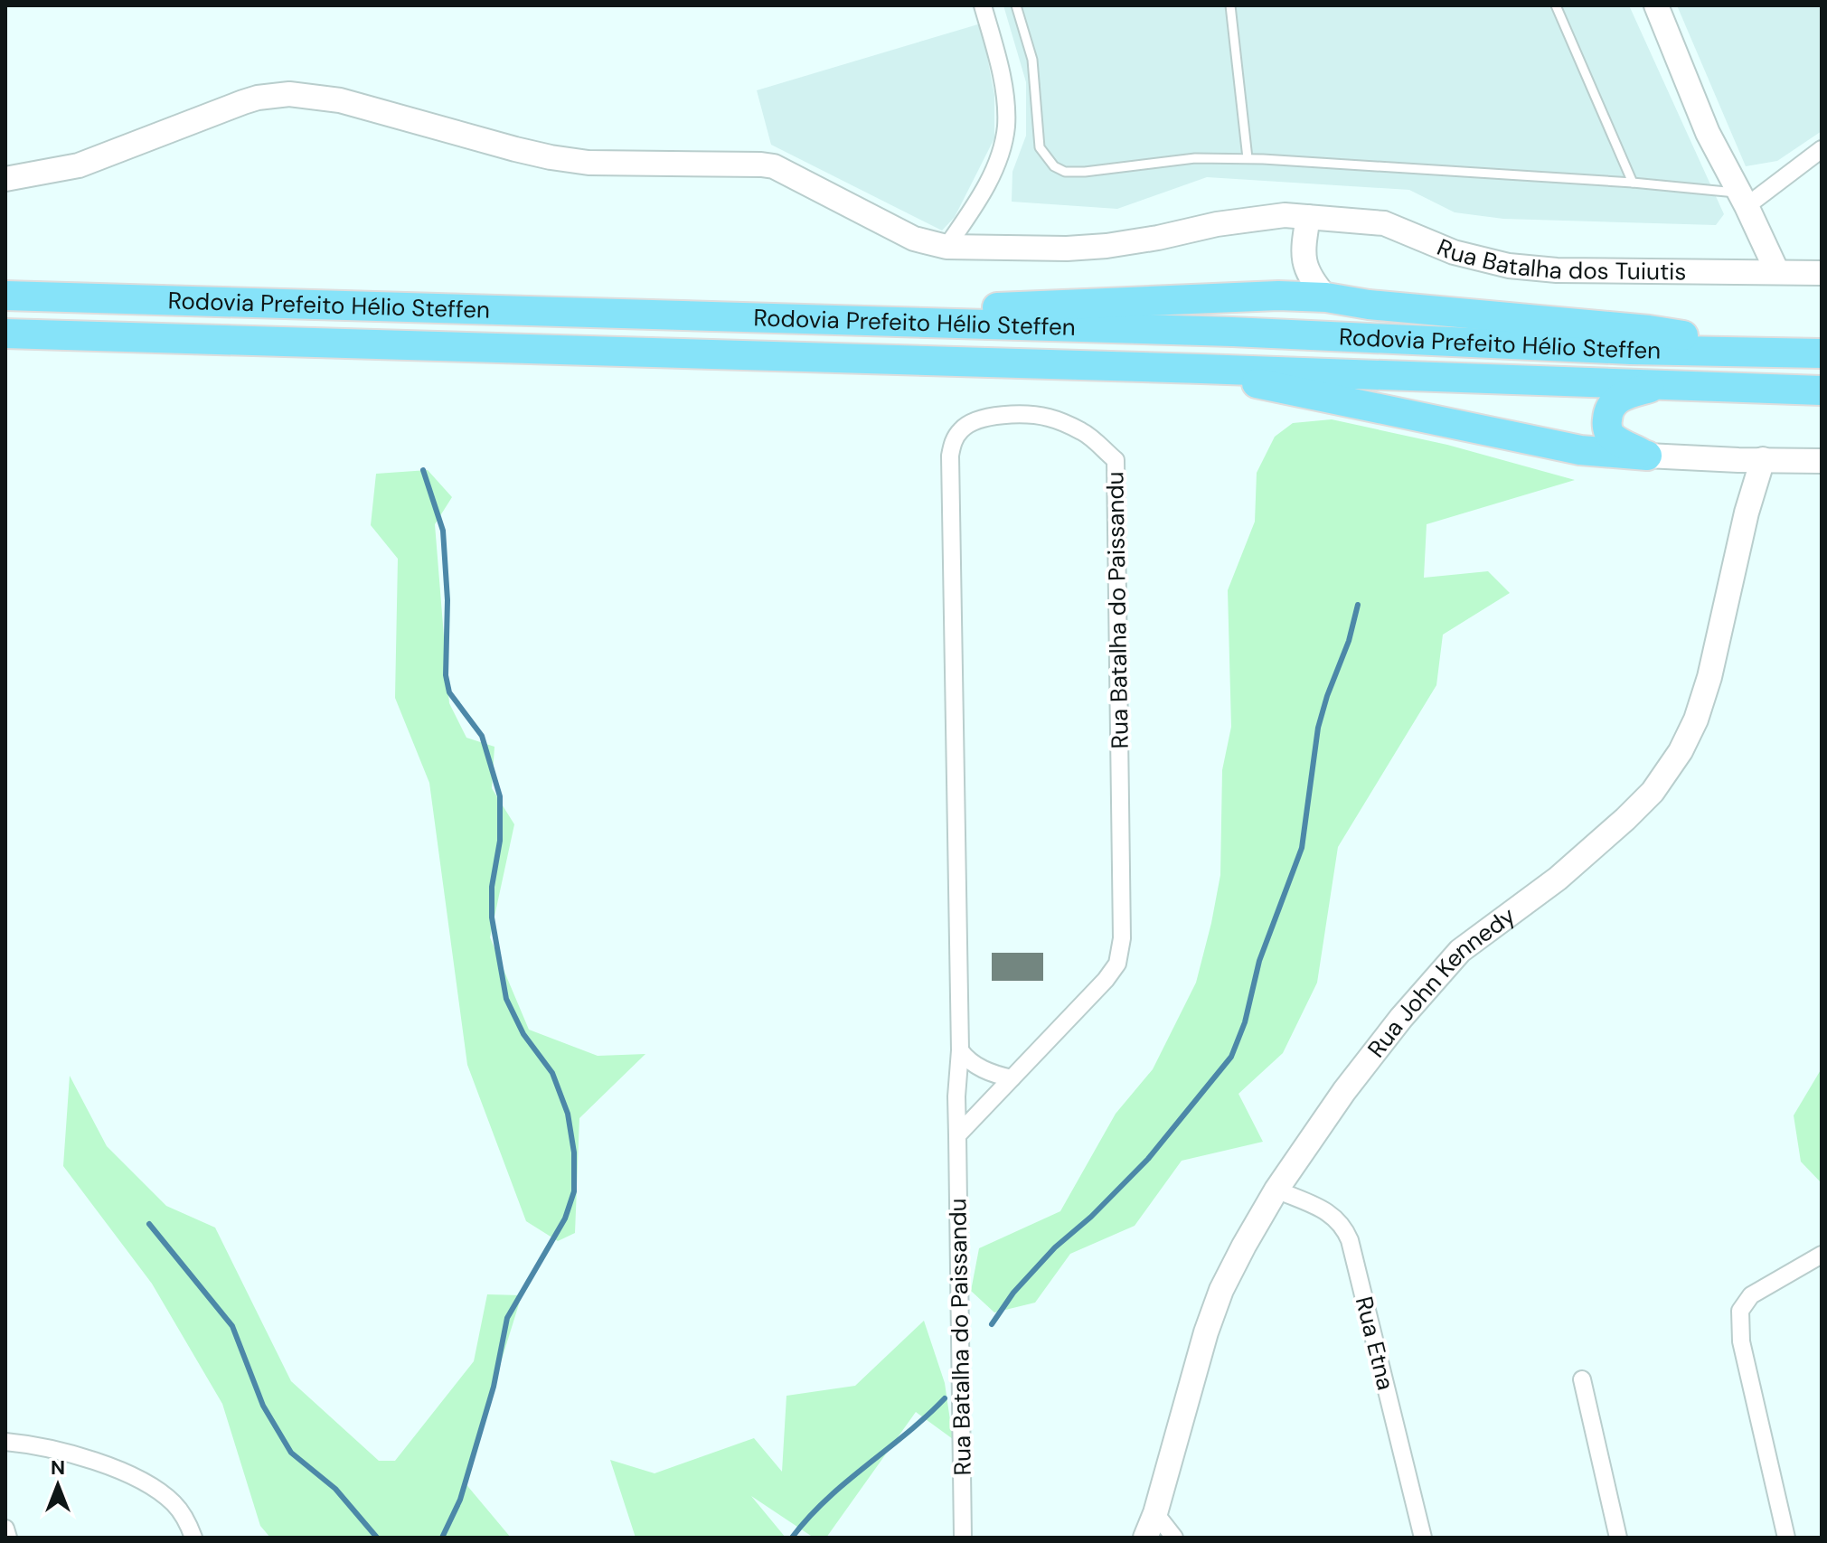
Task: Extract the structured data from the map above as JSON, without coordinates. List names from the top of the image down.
{
  "streets": {
    "highway": ["Rodovia Prefeito Hélio Steffen"],
    "street": [
      "Rua Batalha dos Tuiutis",
      "Rua Batalha do Paissandu",
      "Rua John Kennedy",
      "Rua Etna"
    ]
  },
  "crossings": [
    ["Rua John Kennedy", "Rua Etna"]
  ],
  "north": "top"
}
